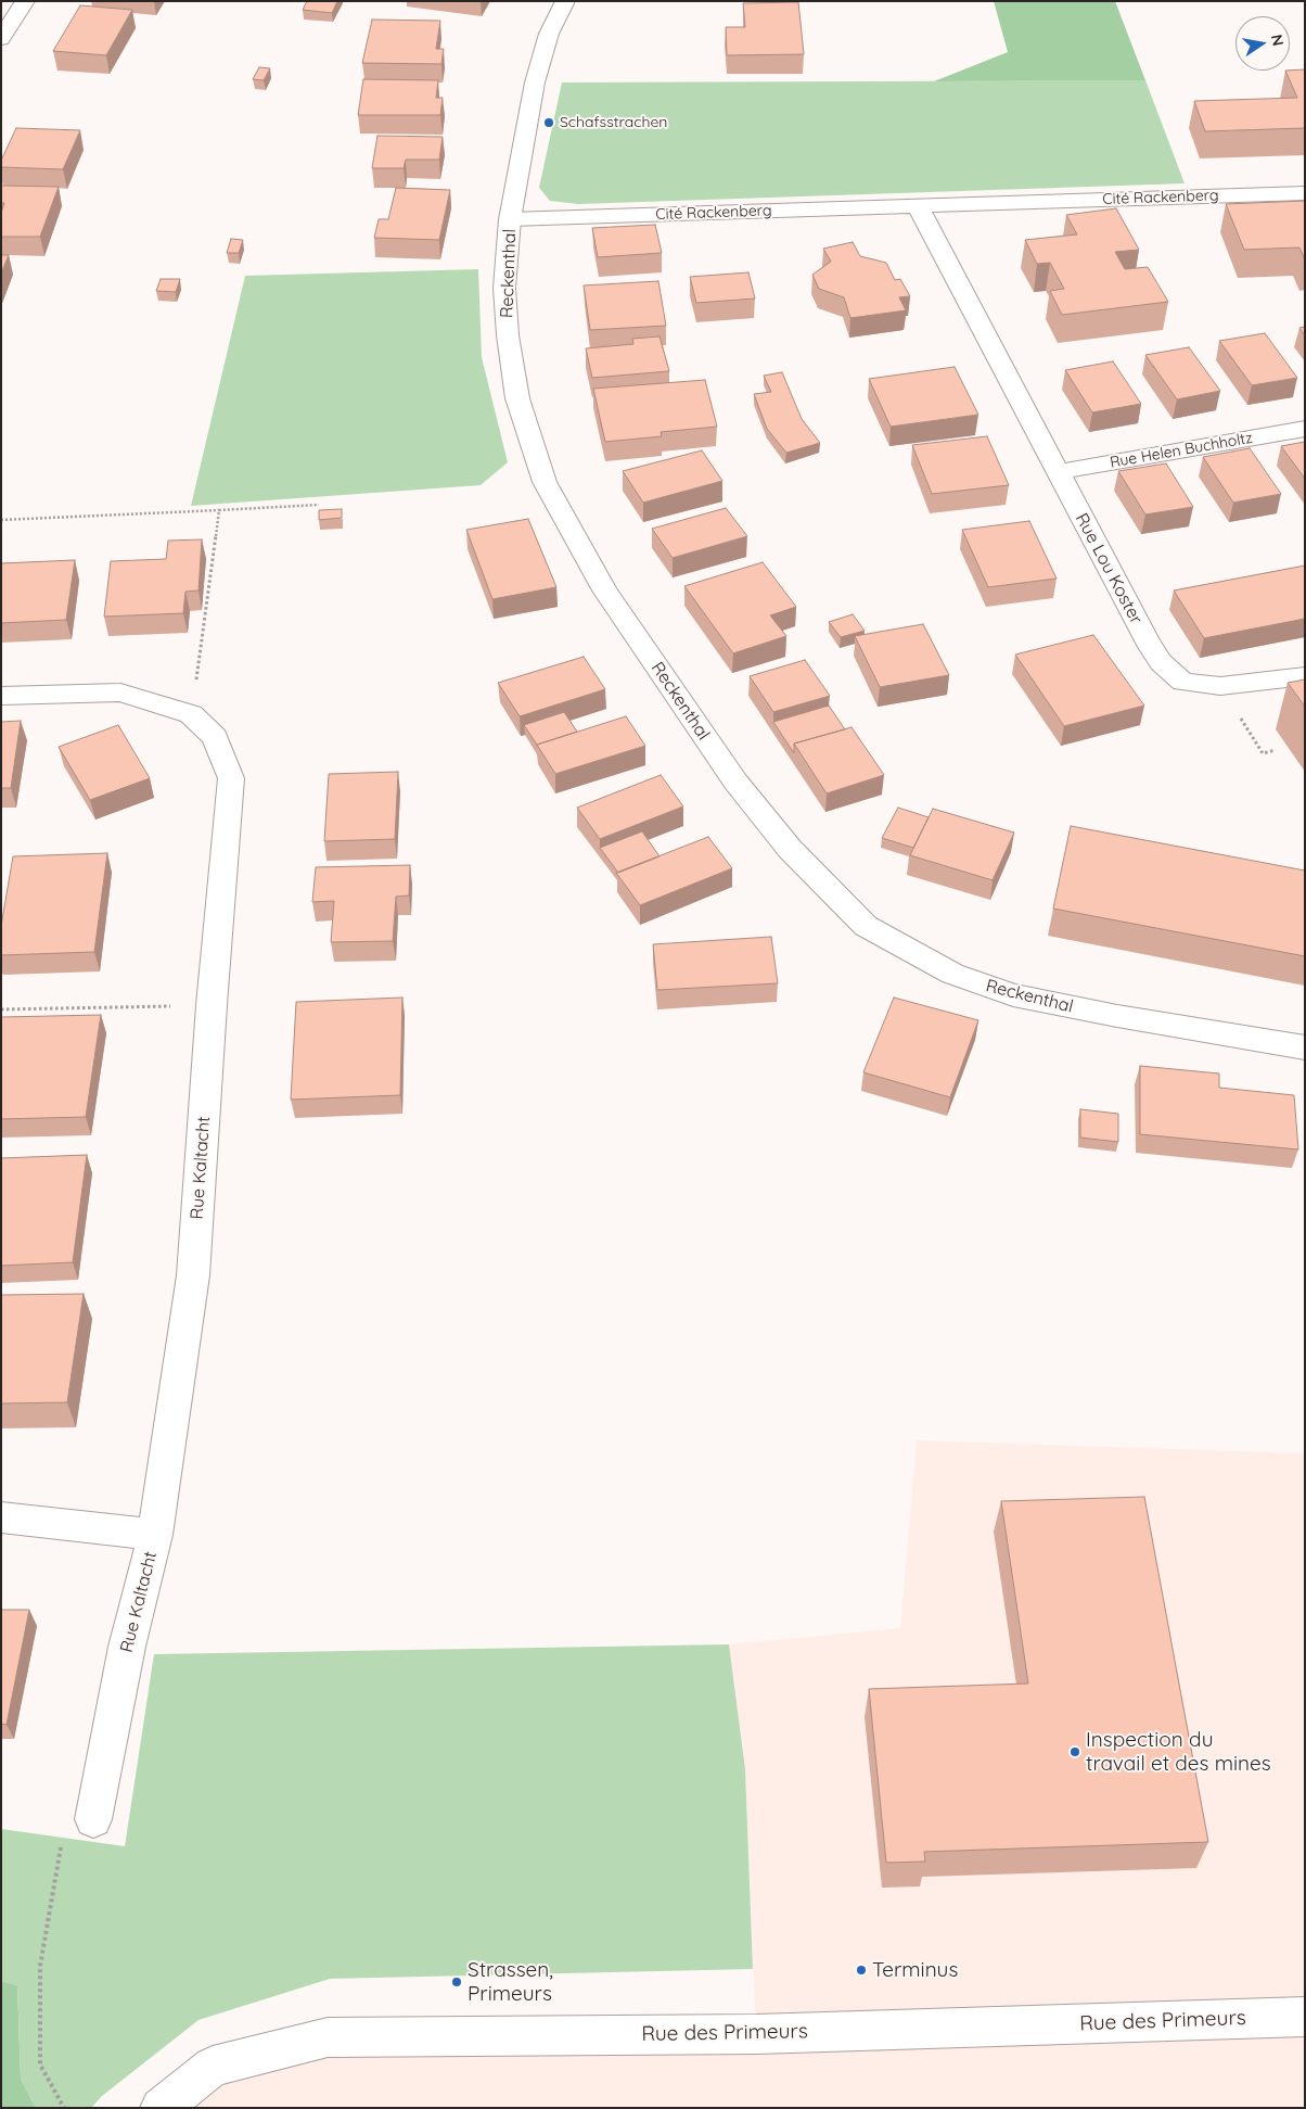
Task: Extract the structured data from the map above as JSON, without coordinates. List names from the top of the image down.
{
  "streets": {
    "street": [
      "Cité Rackenberg",
      "Reckenthal",
      "Rue Helen Buchholtz",
      "Rue Lou Koster",
      "Rue Kaltacht",
      "Rue des Primeurs"
    ]
  },
  "crossings": [
    ["Cité Rackenberg", "Reckenthal"],
    ["Cité Rackenberg", "Rue Lou Koster"],
    ["Rue Helen Buchholtz", "Rue Lou Koster"]
  ],
  "places": [
    "Schafsstrachen",
    "Inspection du travail et des mines",
    "Terminus",
    "Strassen, Primeurs"
  ],
  "north": "right"
}
